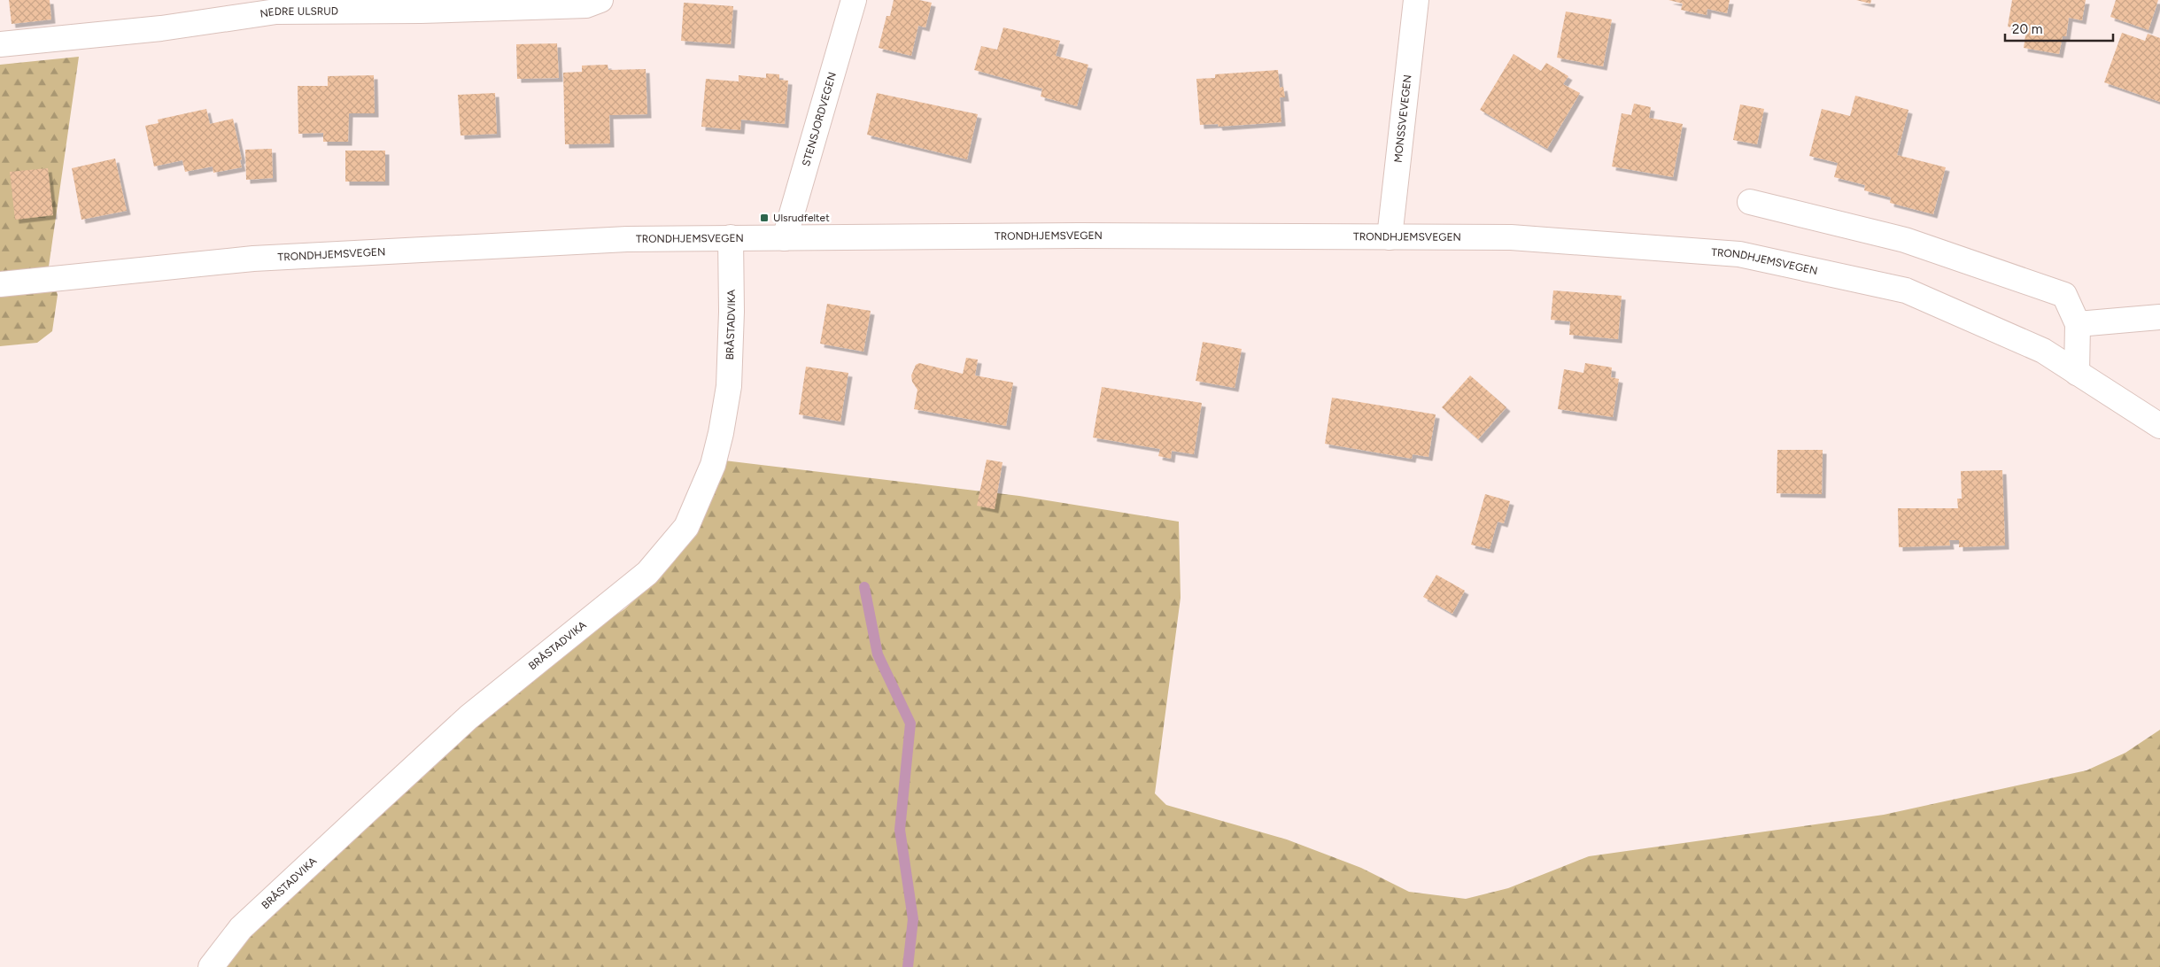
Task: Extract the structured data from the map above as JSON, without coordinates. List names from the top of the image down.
{
  "streets": {
    "street": [
      "NEDRE ULSRUD",
      "STENSJORDVEGEN",
      "MONSSVEVEGEN",
      "TRONDHJEMSVEGEN",
      "BRÅSTADVIKA"
    ]
  },
  "crossings": [
    ["STENSJORDVEGEN", "TRONDHJEMSVEGEN"],
    ["MONSSVEVEGEN", "TRONDHJEMSVEGEN"],
    ["TRONDHJEMSVEGEN", "BRÅSTADVIKA"]
  ],
  "places": {
    "transit": ["Ulsrudfeltet"]
  },
  "scale_bar": "20 m"
}
